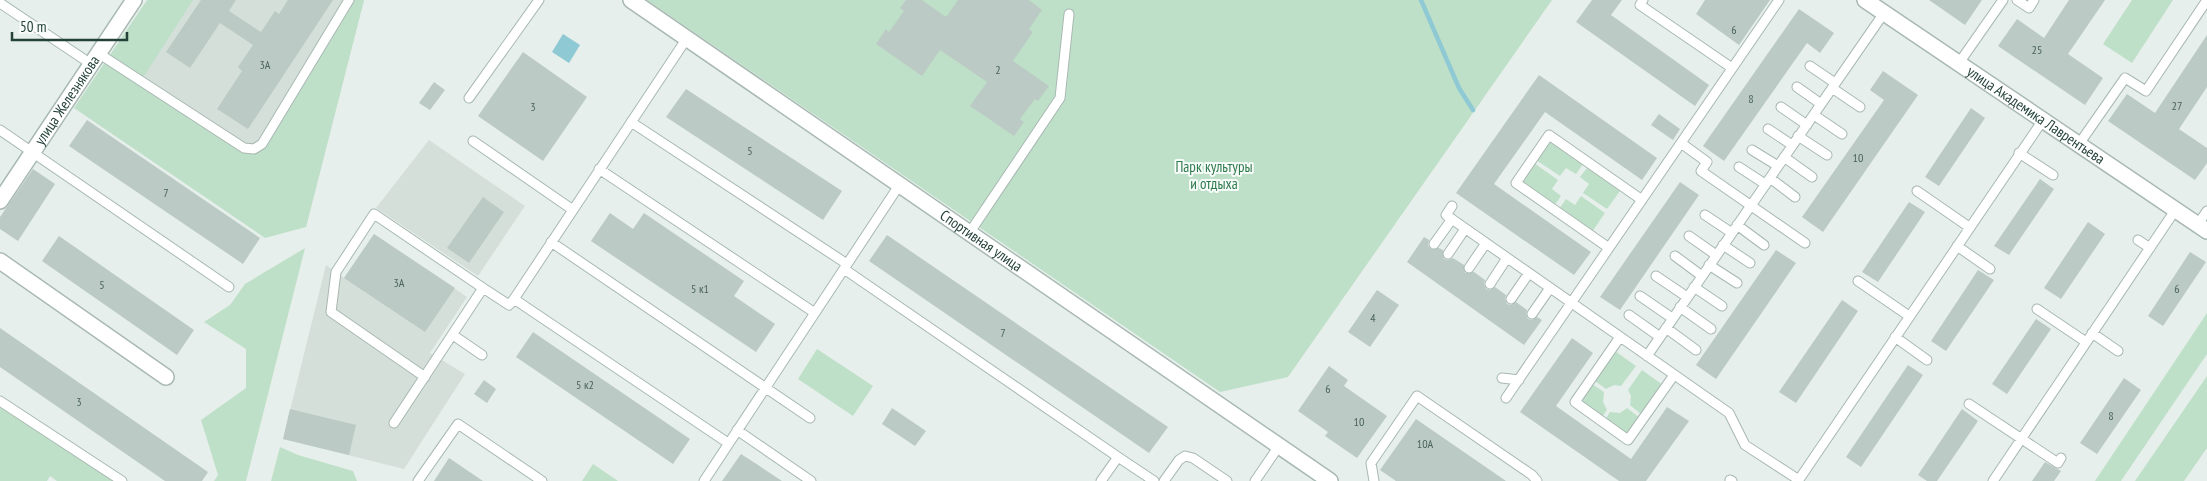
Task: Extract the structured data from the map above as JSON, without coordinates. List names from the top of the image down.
{
  "streets": {
    "street": ["улица Железнякова", "улица Академика Лаврентьева", "Спортивная улица"]
  },
  "parks": ["Парк культуры и отдыха"],
  "house_numbers": [
    "6",
    "25",
    "3А",
    "2",
    "8",
    "27",
    "3",
    "5",
    "10",
    "7",
    "3А",
    "5",
    "5 к1",
    "6",
    "4",
    "7",
    "5 к2",
    "6",
    "3",
    "8",
    "10",
    "10А"
  ],
  "scale_bar": "50 m"
}
